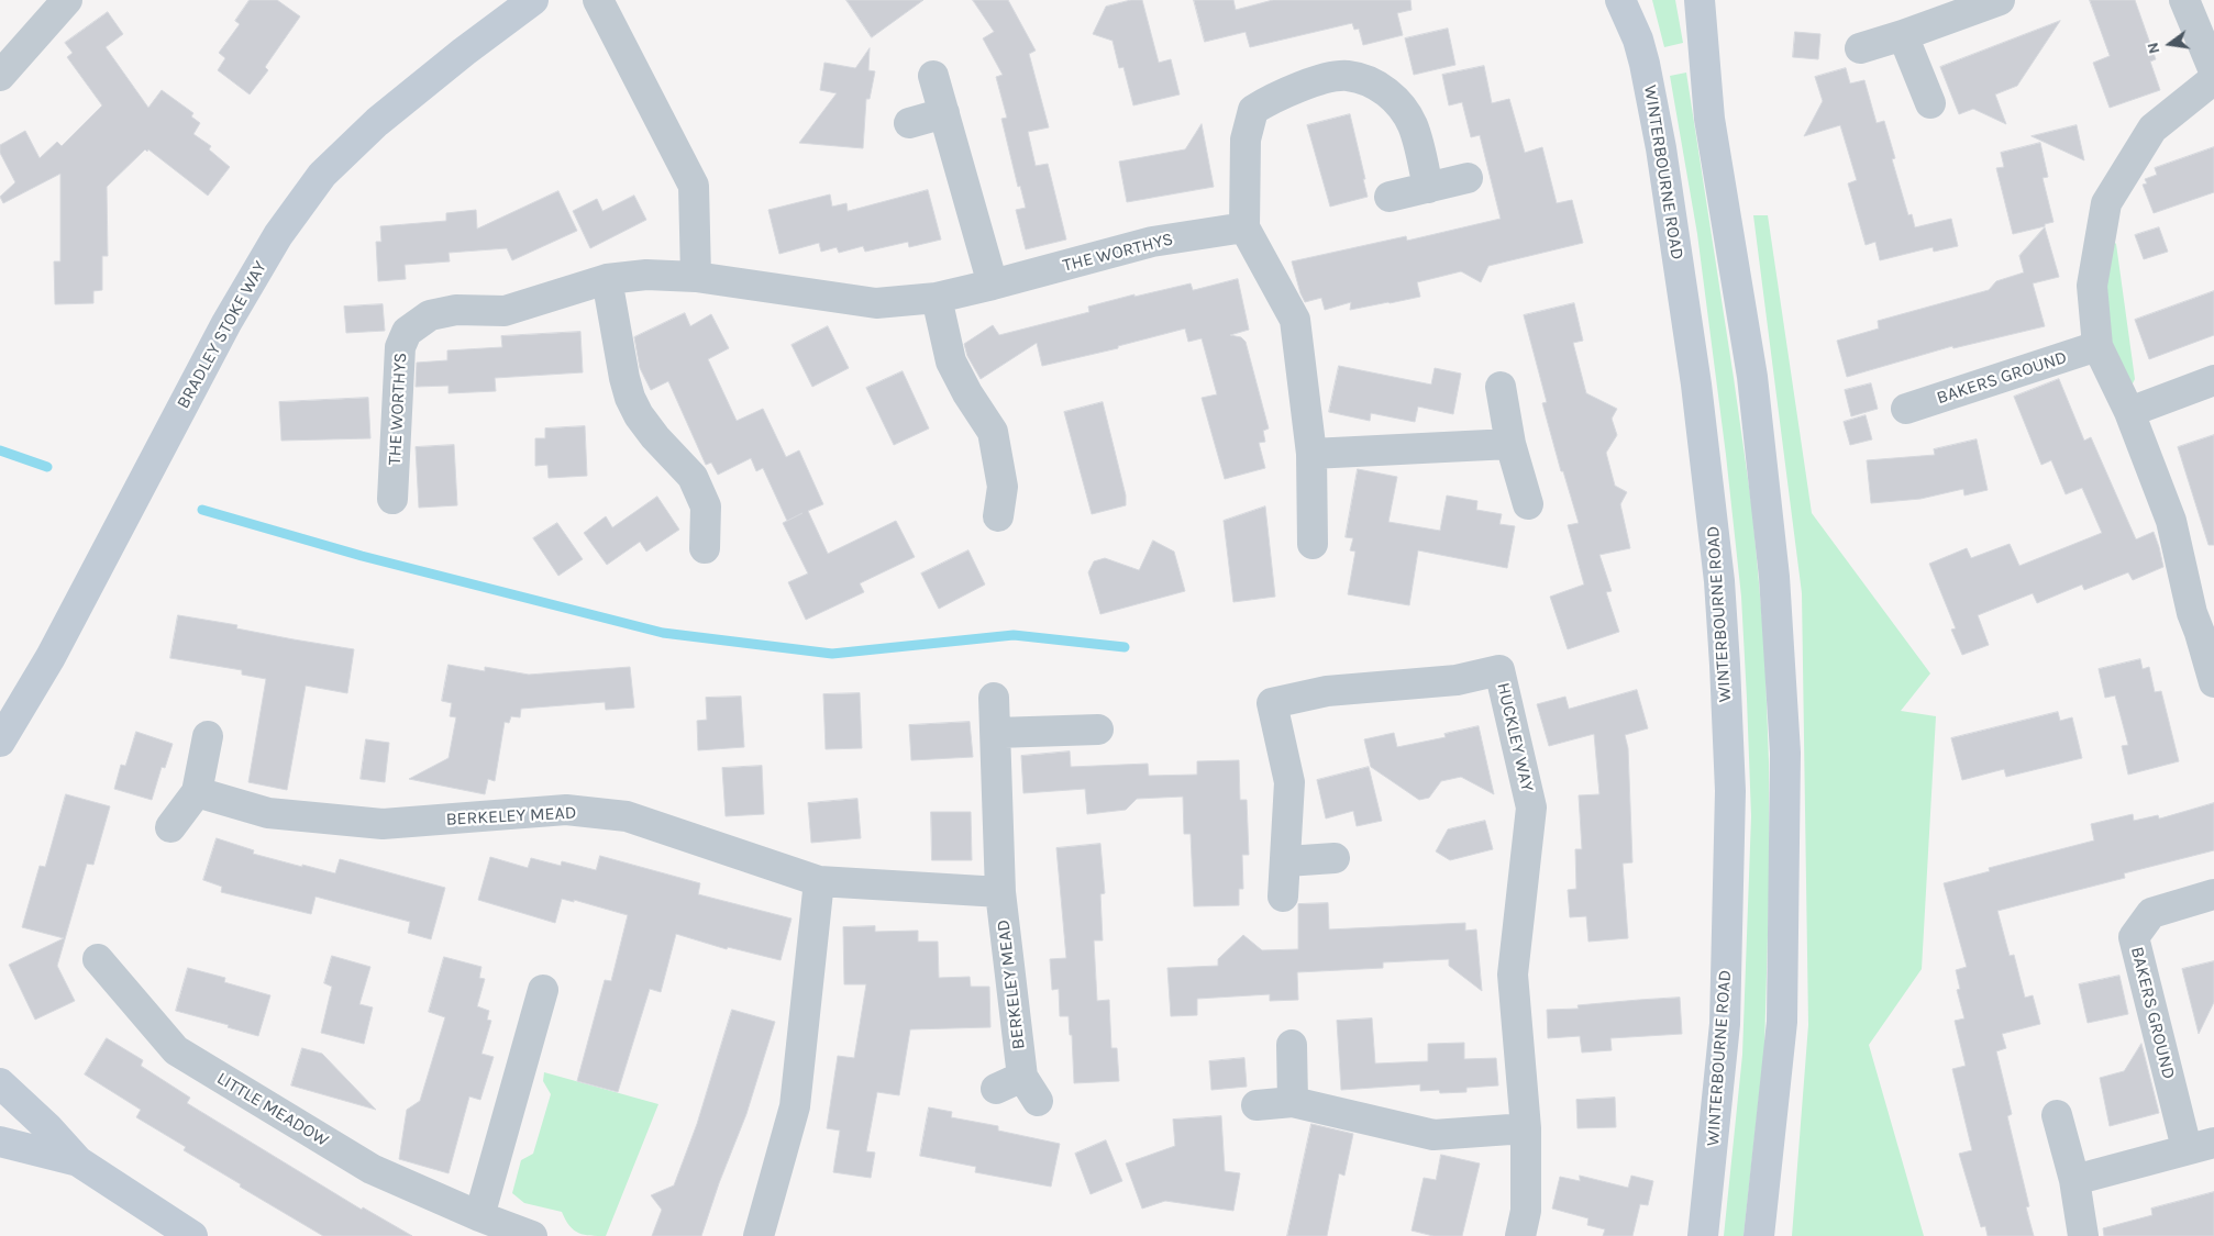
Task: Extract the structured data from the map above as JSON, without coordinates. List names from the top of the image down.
{
  "streets": {
    "main road": ["WINTERBOURNE ROAD", "BRADLEY STOKE WAY"],
    "street": [
      "THE WORTHYS",
      "BAKERS GROUND",
      "HUCKLEY WAY",
      "BERKELEY MEAD",
      "LITTLE MEADOW"
    ]
  },
  "north": "left"
}
